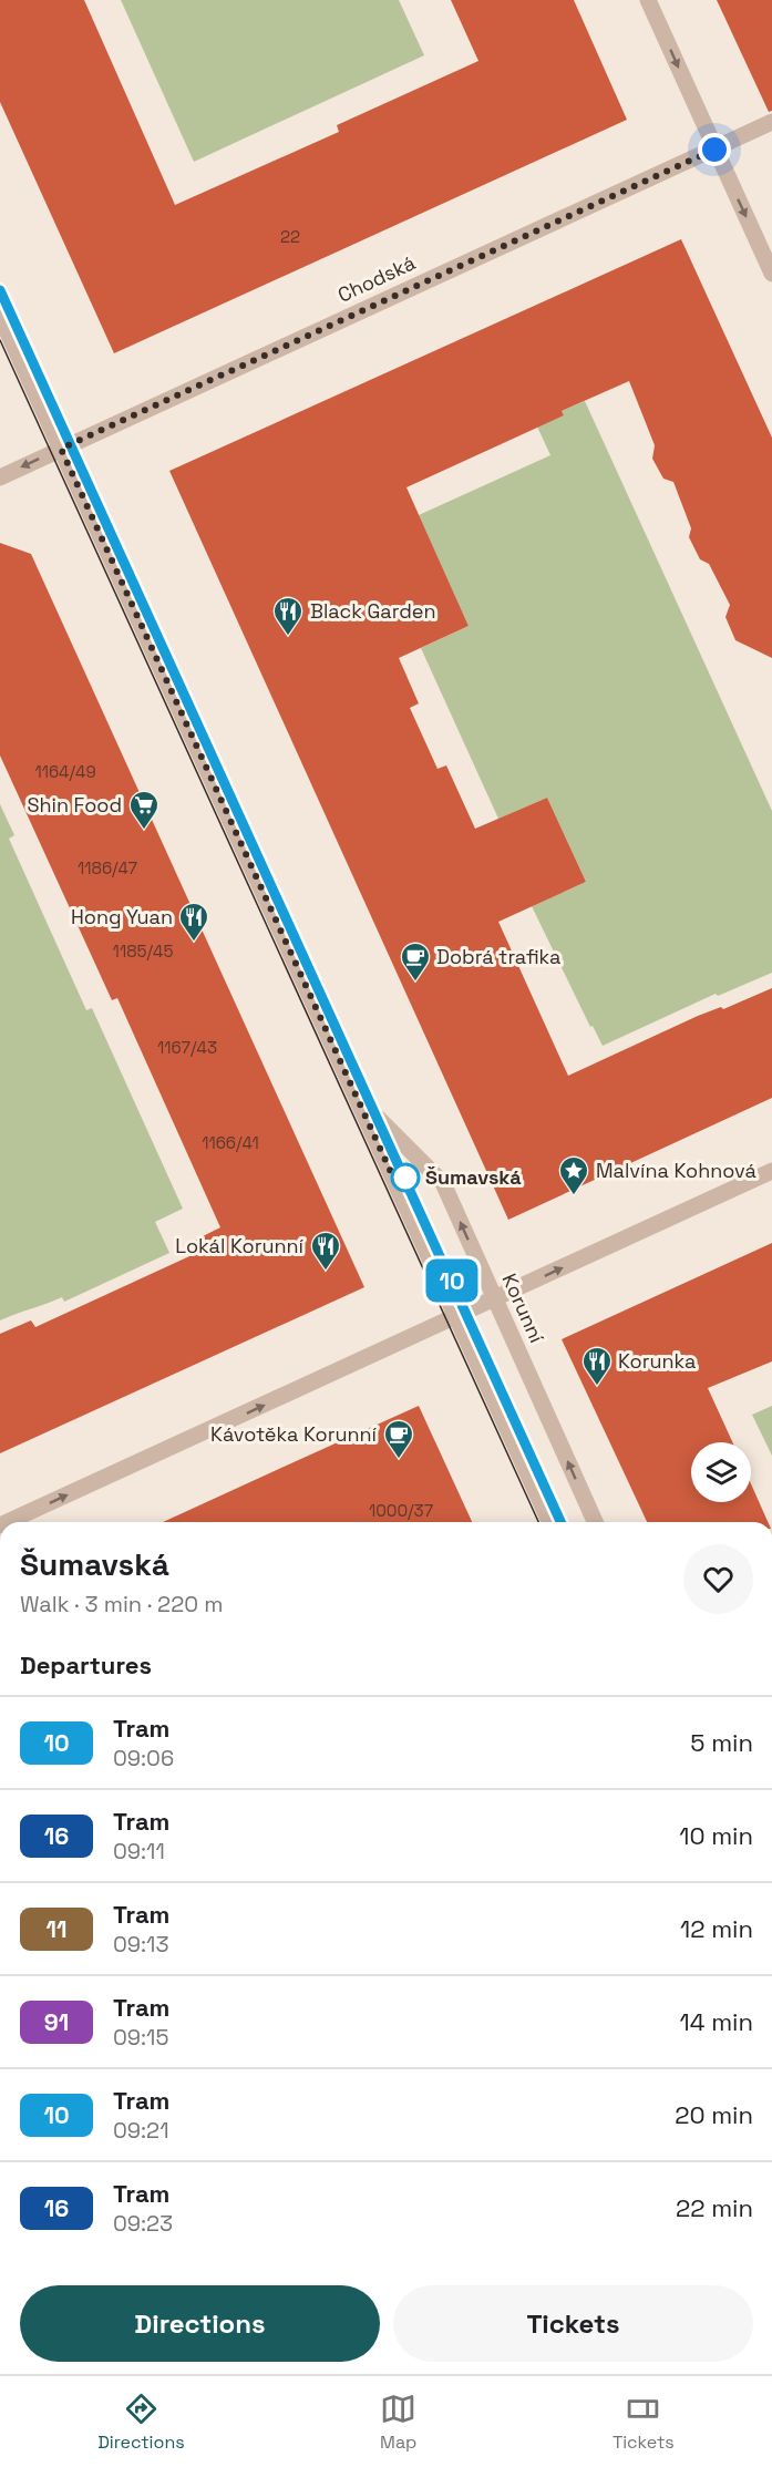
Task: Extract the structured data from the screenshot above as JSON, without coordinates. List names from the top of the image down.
{
  "streets": {
    "street": ["Chodská", "Korunní"]
  },
  "crossings": [
    ["Chodská", "Korunní"]
  ],
  "places": {
    "restaurant": [
      "Black Garden",
      "Hong Yuan",
      "Lokál Korunní",
      "Korunka"
    ],
    "supermarket": ["Shin Food"],
    "cafe": ["Dobrá trafika", "Kávotěka Korunní"],
    "other": ["Šumavská"],
    "place": ["Malvína Kohnová"]
  },
  "lines": ["tram line 10"],
  "house_numbers": [
    "22",
    "1164/49",
    "1186/47",
    "1185/45",
    "1167/43",
    "1166/41",
    "1000/37"
  ],
  "page": {
    "on_map": "10",
    "heading": [
      ["Šumavská", "Walk · 3 min · 220 m"],
      "Departures"
    ],
    "list": [
      {
        "mark": "10",
        "name": "Tram",
        "note": "09:06",
        "value": "5 min"
      },
      {
        "mark": "16",
        "name": "Tram",
        "note": "09:11",
        "value": "10 min"
      },
      {
        "mark": "11",
        "name": "Tram",
        "note": "09:13",
        "value": "12 min"
      },
      {
        "mark": "91",
        "name": "Tram",
        "note": "09:15",
        "value": "14 min"
      },
      {
        "mark": "10",
        "name": "Tram",
        "note": "09:21",
        "value": "20 min"
      },
      {
        "mark": "16",
        "name": "Tram",
        "note": "09:23",
        "value": "22 min"
      }
    ],
    "buttons": ["Directions", "Tickets"],
    "tabs": ["Directions", "Map", "Tickets"]
  }
}
